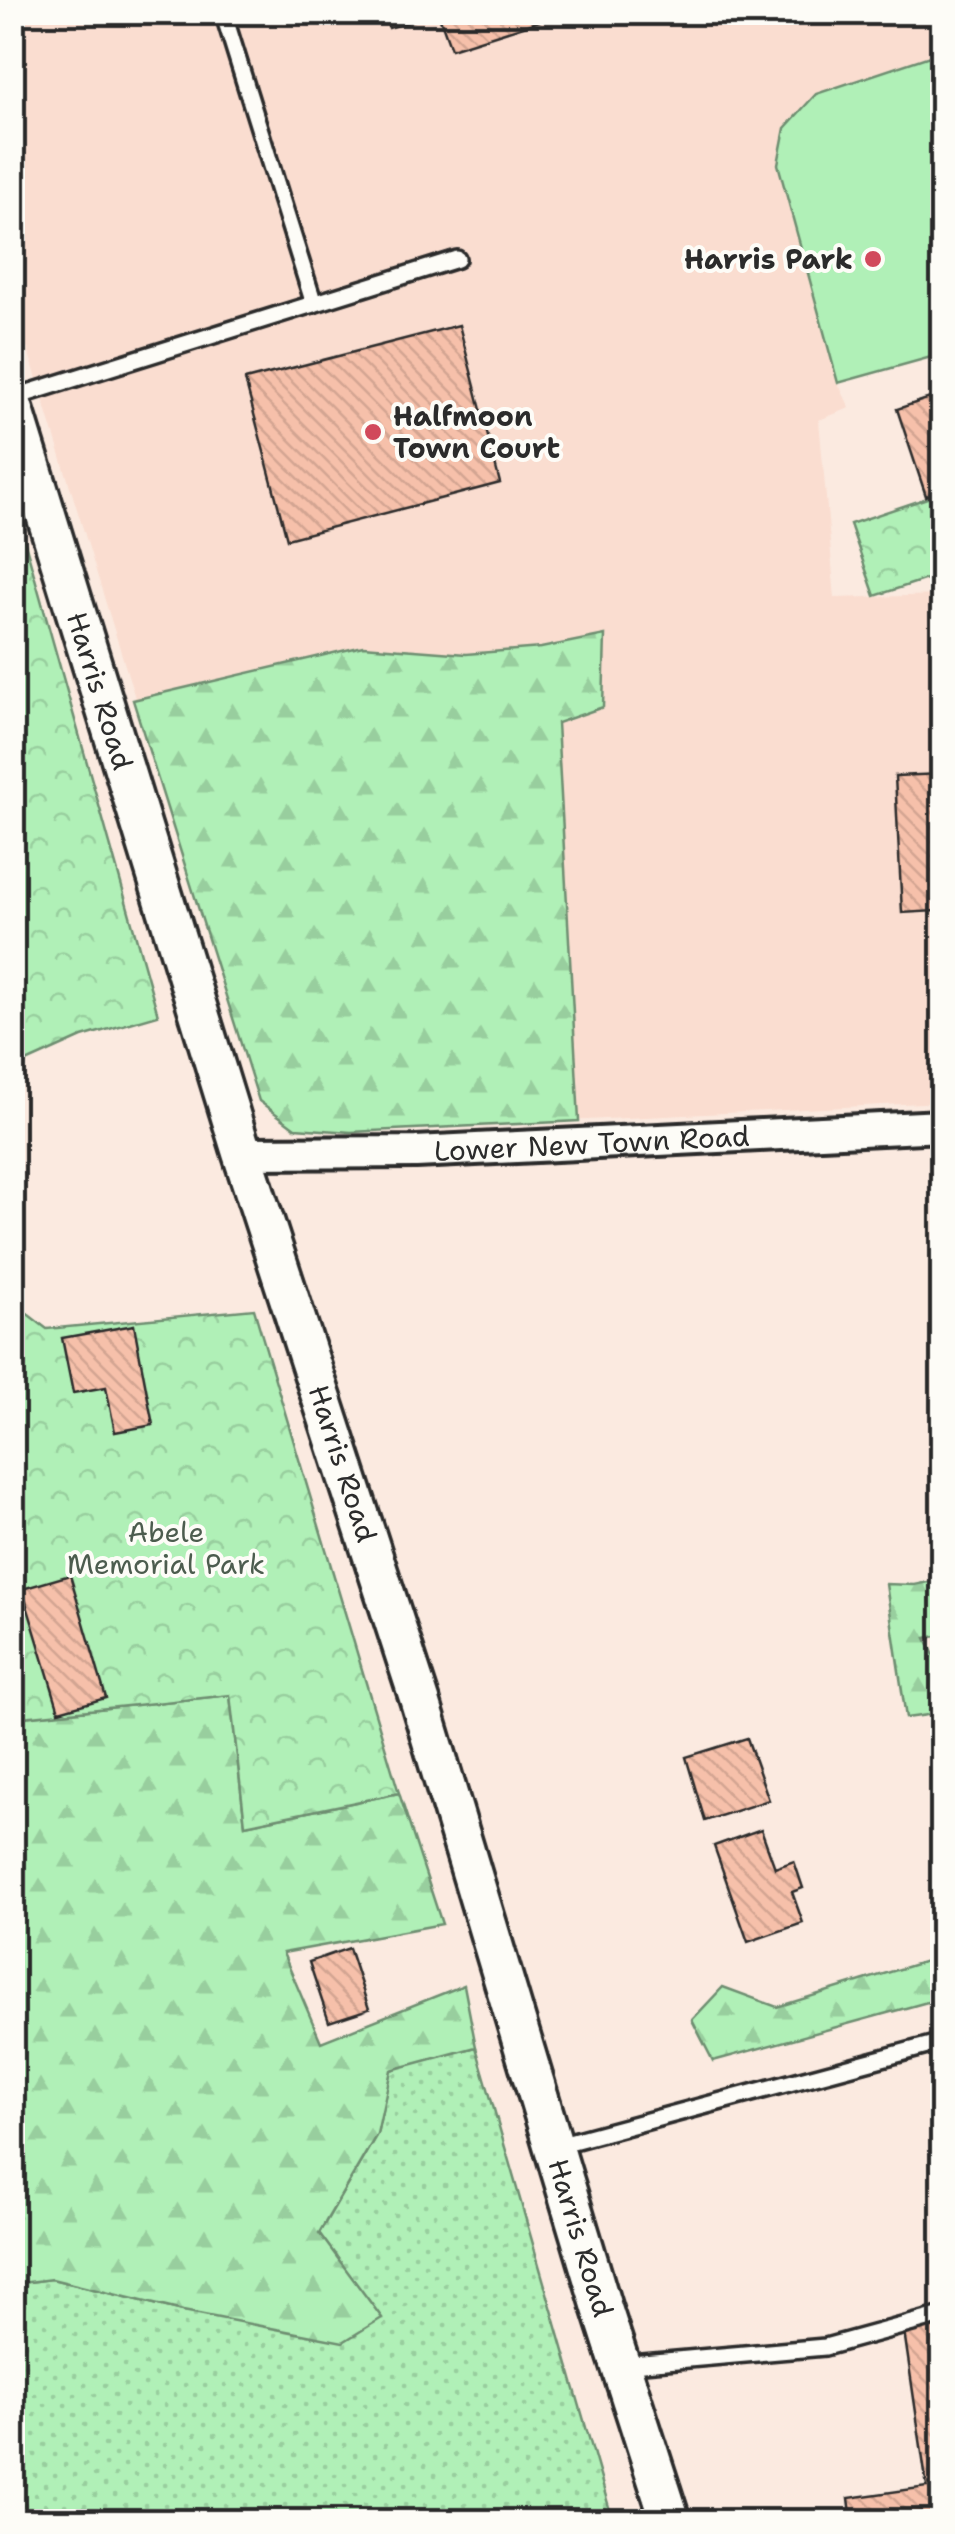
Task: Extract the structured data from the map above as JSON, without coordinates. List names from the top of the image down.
{
  "streets": {
    "street": ["Harris Road", "Lower New Town Road"]
  },
  "crossings": [
    ["Harris Road", "Lower New Town Road"]
  ],
  "parks": ["Abele Memorial Park"],
  "places": ["Harris Park", "Halfmoon Town Court"]
}
